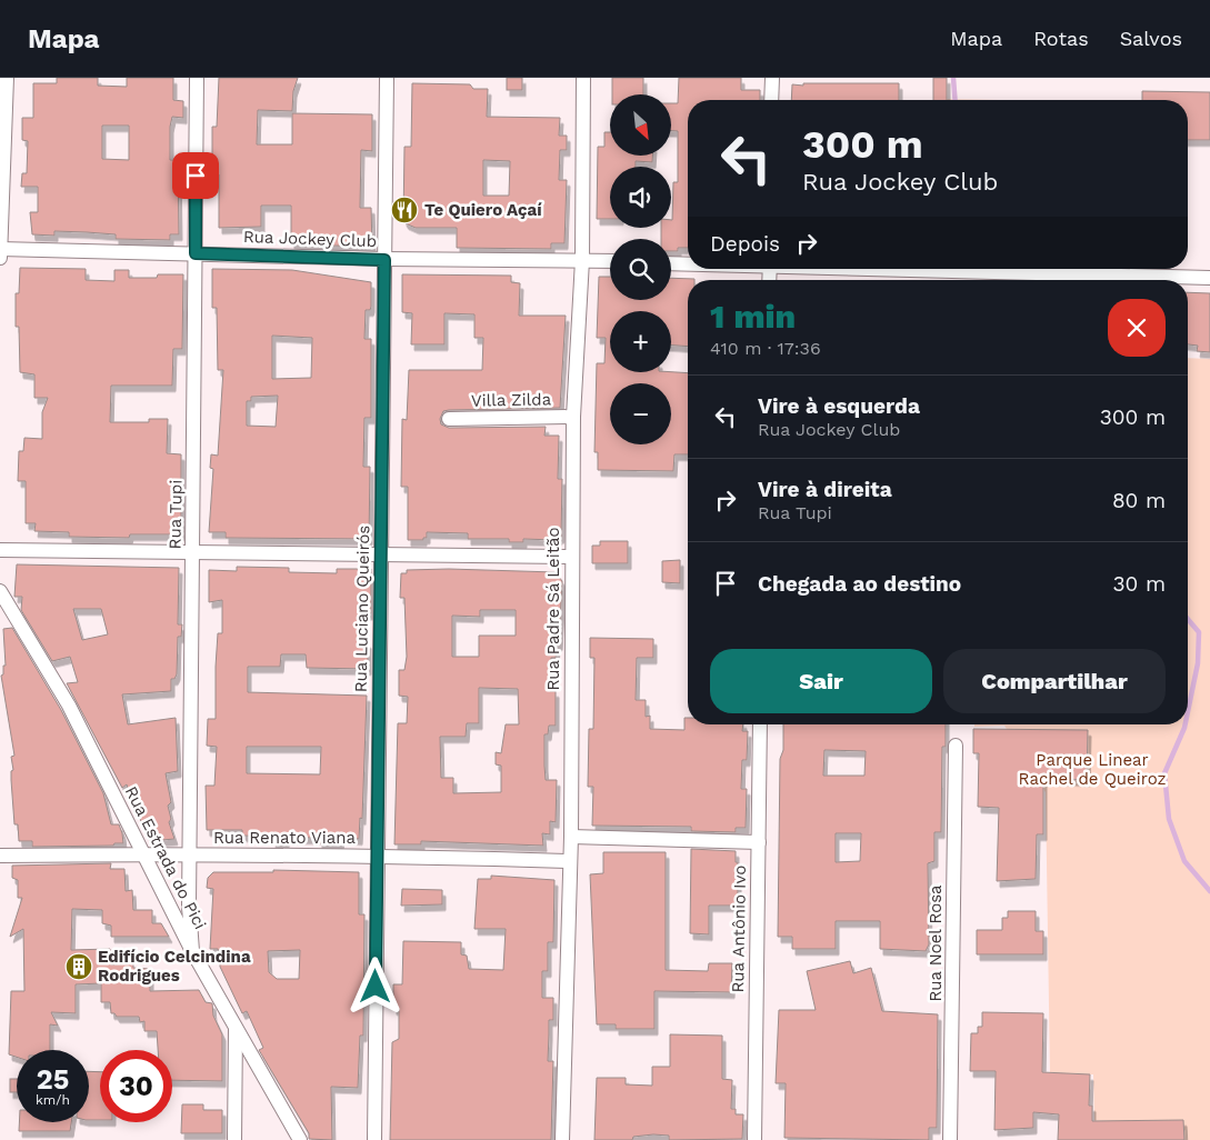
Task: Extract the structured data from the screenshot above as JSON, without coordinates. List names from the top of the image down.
{
  "streets": {
    "street": [
      "Rua Jockey Club",
      "Villa Zilda",
      "Rua Tupi",
      "Rua Luciano Queirós",
      "Rua Padre Sá Leitão",
      "Rua Renato Viana",
      "Rua Estrada do Pici",
      "Rua Antônio Ivo",
      "Rua Noel Rosa"
    ]
  },
  "crossings": [
    ["Rua Jockey Club", "Rua Tupi"],
    ["Rua Jockey Club", "Rua Luciano Queirós"],
    ["Rua Jockey Club", "Rua Padre Sá Leitão"],
    ["Villa Zilda", "Rua Padre Sá Leitão"],
    ["Rua Tupi", "Rua Renato Viana"],
    ["Rua Tupi", "Rua Estrada do Pici"],
    ["Rua Luciano Queirós", "Rua Renato Viana"],
    ["Rua Padre Sá Leitão", "Rua Renato Viana"],
    ["Rua Renato Viana", "Rua Estrada do Pici"]
  ],
  "parks": ["Parque Linear Rachel de Queiroz"],
  "places": {
    "restaurant": ["Te Quiero Açaí"],
    "building": ["Edifício Celcindina Rodrigues"]
  },
  "north": "bottom right",
  "page": {
    "header": "Mapa",
    "nav": ["Mapa", "Rotas", "Salvos"],
    "map_buttons": ["+", "−"],
    "turn": ["300 m", "Rua Jockey Club"],
    "then": "Depois",
    "heading": ["1 min", "410 m · 17:36"],
    "list": [
      {
        "name": "Vire à esquerda",
        "note": "Rua Jockey Club",
        "value": "300 m"
      },
      {
        "name": "Vire à direita",
        "note": "Rua Tupi",
        "value": "80 m"
      },
      {
        "name": "Chegada ao destino",
        "value": "30 m"
      }
    ],
    "buttons": ["Sair", "Compartilhar"],
    "speed": "25 km/h",
    "limit": "30"
  }
}
